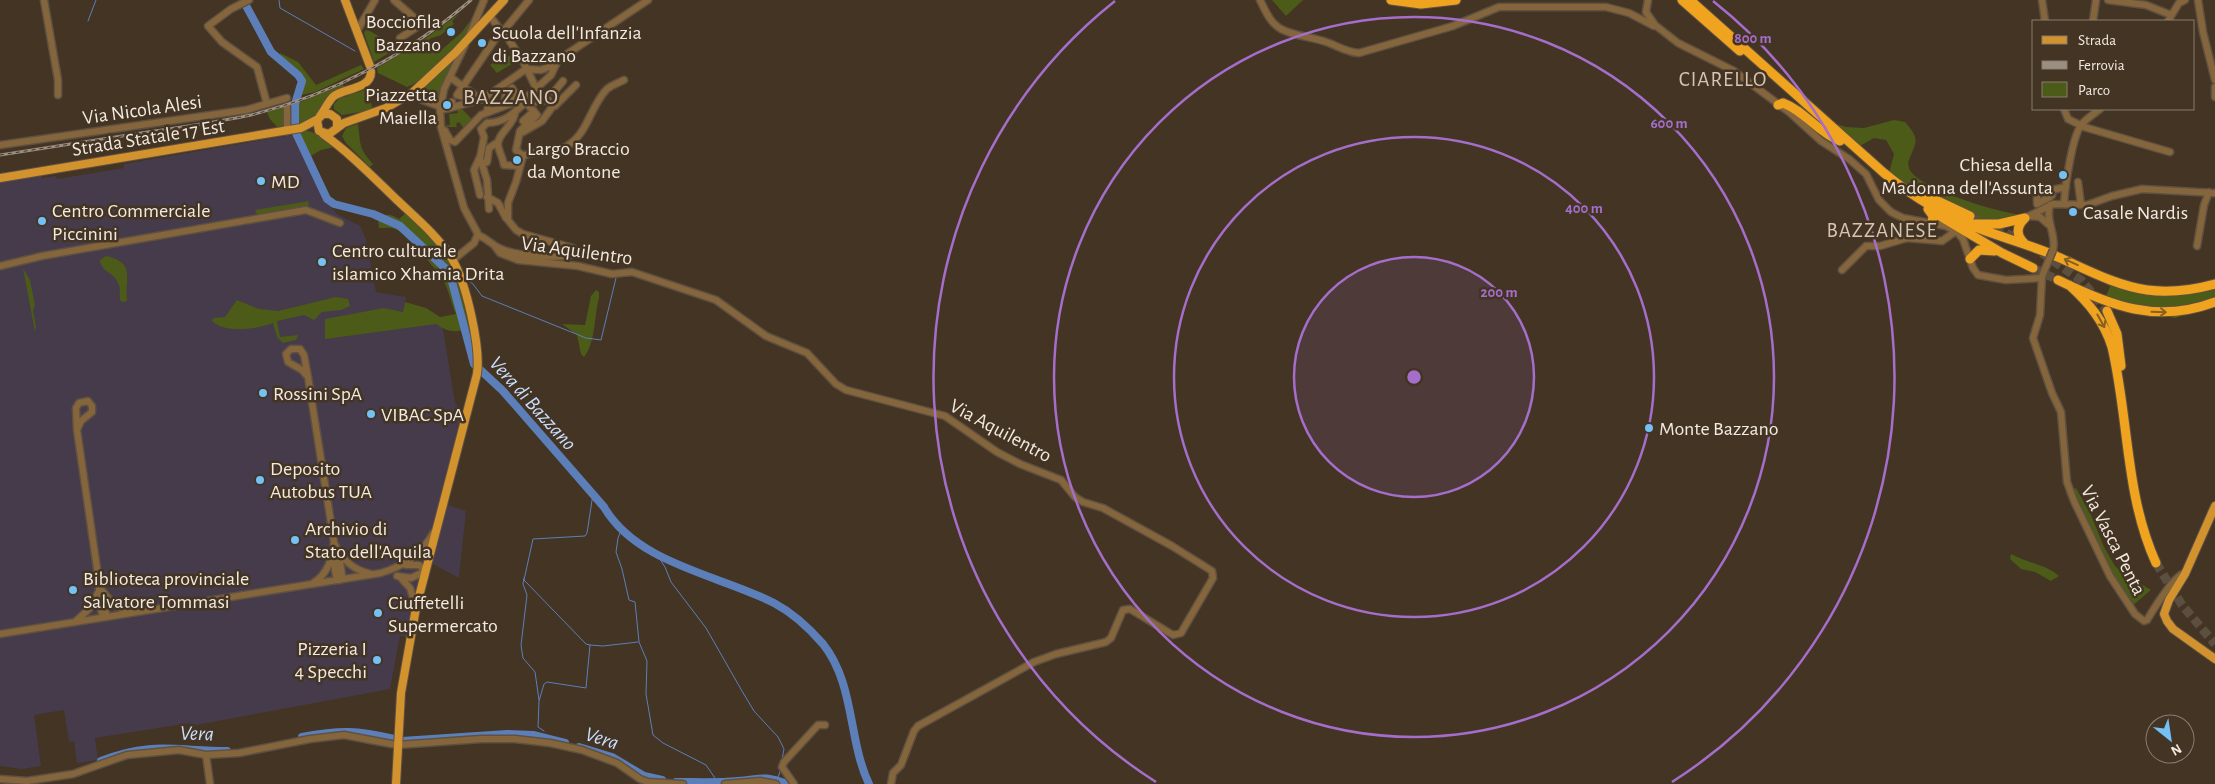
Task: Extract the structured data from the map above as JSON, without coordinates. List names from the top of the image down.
{
  "streets": {
    "main road": ["Strada Statale 17 Est"],
    "street": ["Via Nicola Alesi", "Via Aquilentro", "Via Vasca Penta"]
  },
  "districts": ["CIARELLO", "BAZZANO", "BAZZANESE"],
  "water": ["Vera di Bazzano", "Vera"],
  "places": [
    "Bocciofila Bazzano",
    "Scuola dell'Infanzia di Bazzano",
    "Piazzetta Maiella",
    "Largo Braccio da Montone",
    "Chiesa della Madonna dell'Assunta",
    "MD",
    "Casale Nardis",
    "Centro Commerciale Piccinini",
    "Centro culturale islamico Xhamia Drita",
    "Rossini SpA",
    "VIBAC SpA",
    "Monte Bazzano",
    "Deposito Autobus TUA",
    "Archivio di Stato dell'Aquila",
    "Biblioteca provinciale Salvatore Tommasi",
    "Ciuffetelli Supermercato",
    "Pizzeria I 4 Specchi"
  ],
  "legend": ["Strada", "Ferrovia", "Parco"],
  "north": "bottom right",
  "rings": [
    "800 m",
    "600 m",
    "400 m",
    "200 m"
  ]
}
